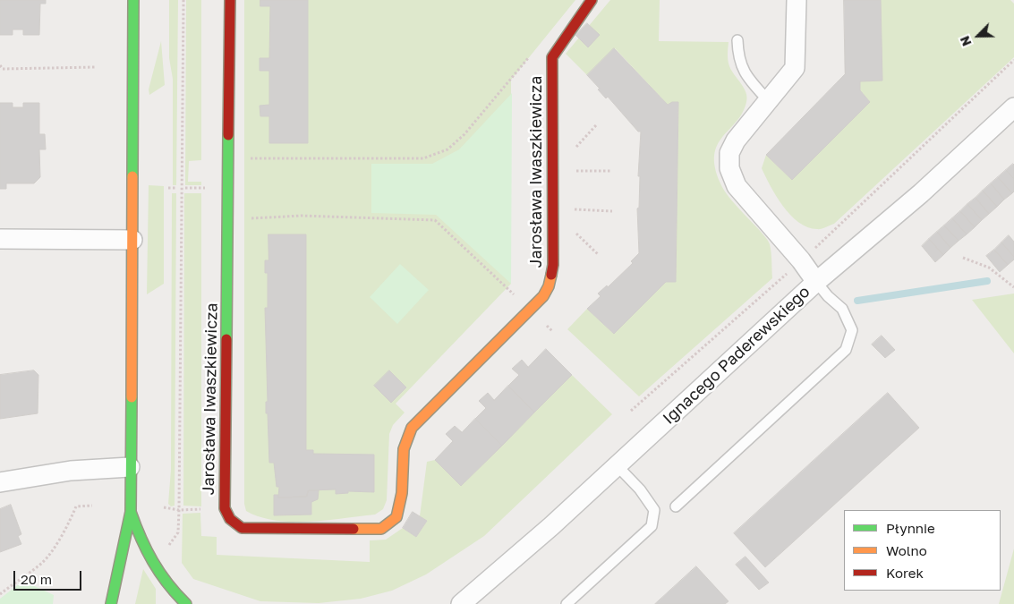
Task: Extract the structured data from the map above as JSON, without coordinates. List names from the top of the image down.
{
  "streets": {
    "street": ["Jarosława Iwaszkiewicza", "Ignacego Paderewskiego"]
  },
  "legend": ["Płynnie", "Wolno", "Korek"],
  "scale_bar": "20 m",
  "north": "bottom left"
}
